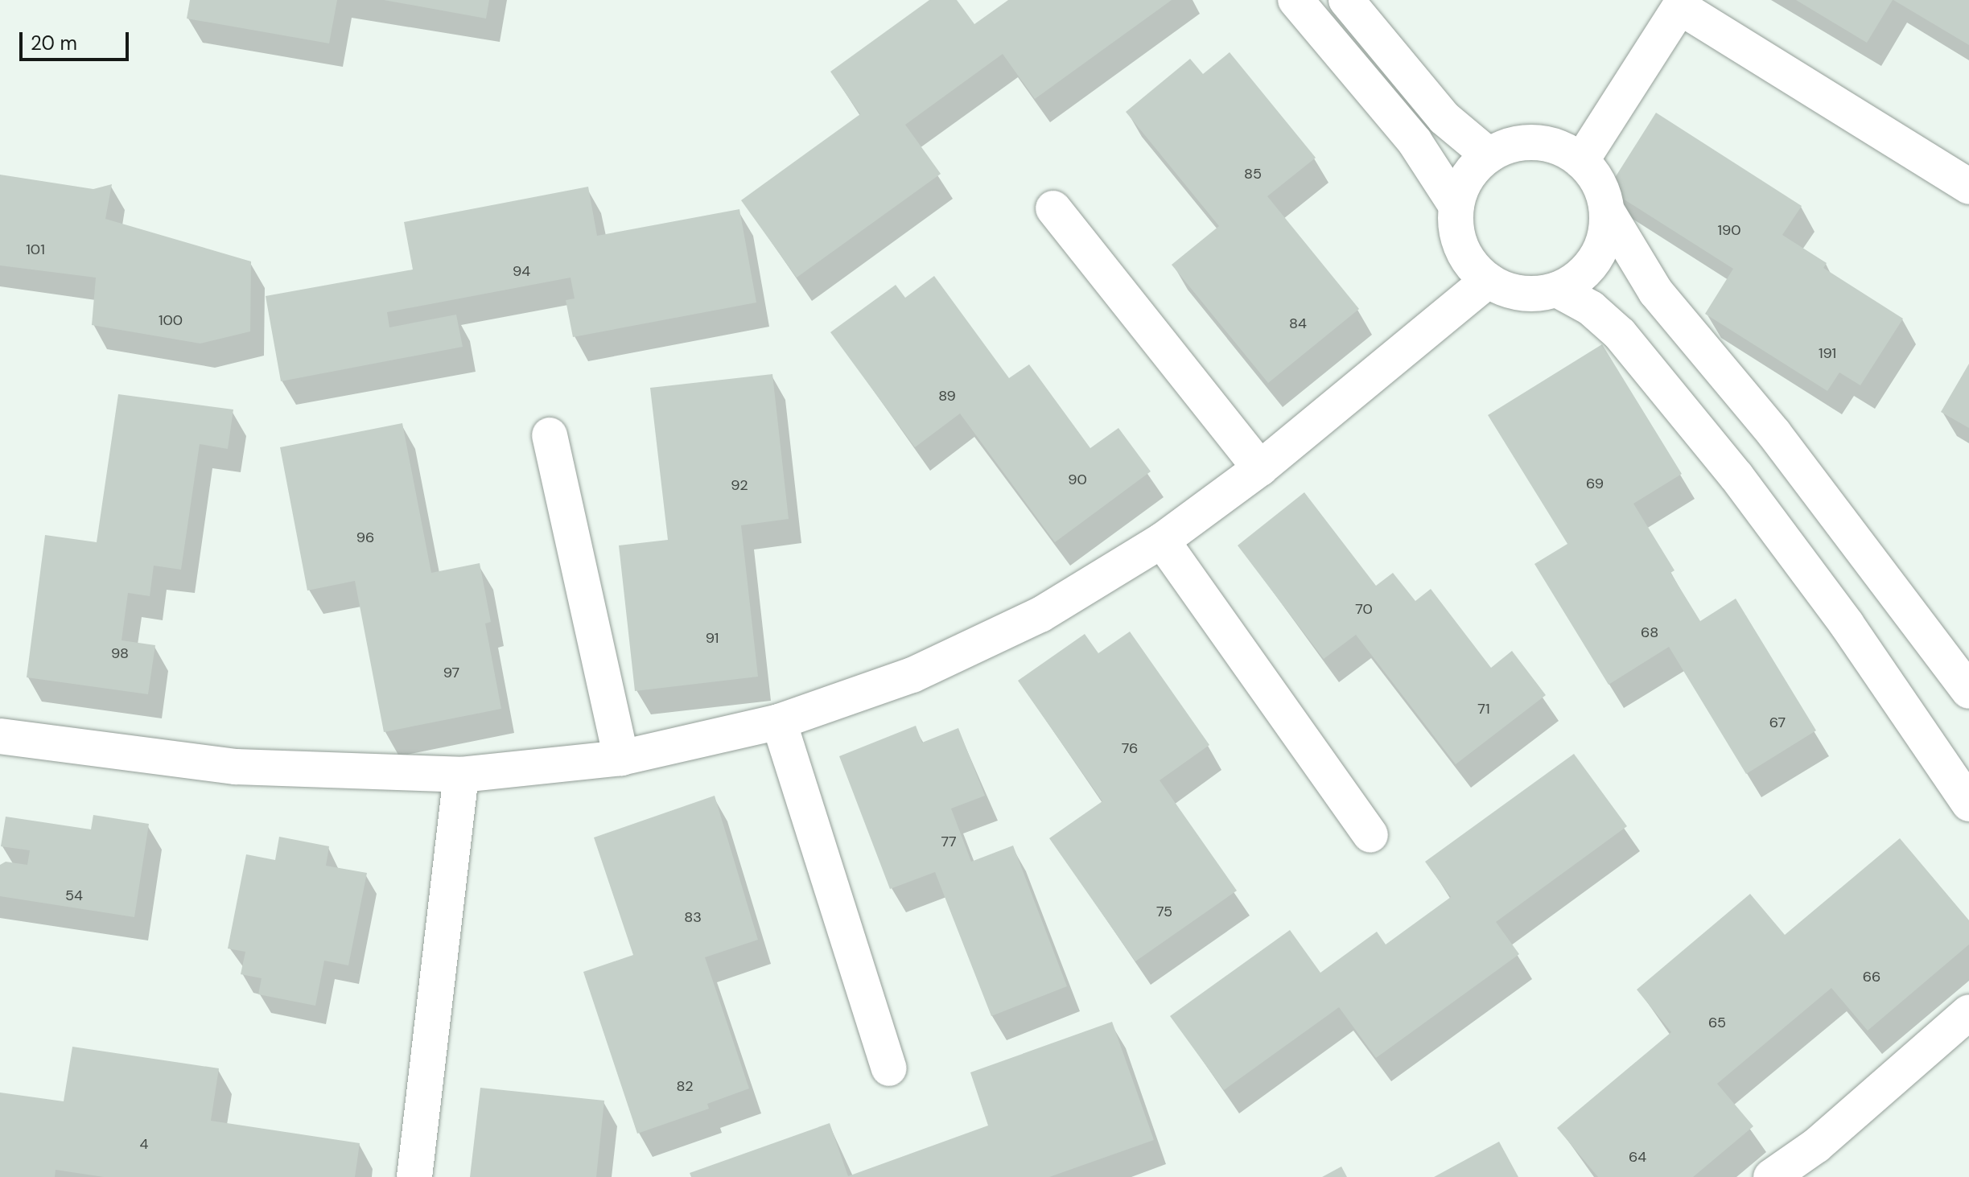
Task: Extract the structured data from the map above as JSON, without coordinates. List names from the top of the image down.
{
  "house_numbers": [
    "85",
    "190",
    "101",
    "94",
    "100",
    "84",
    "191",
    "89",
    "90",
    "69",
    "92",
    "96",
    "70",
    "68",
    "91",
    "98",
    "97",
    "71",
    "67",
    "76",
    "77",
    "54",
    "75",
    "83",
    "66",
    "65",
    "82",
    "4",
    "64"
  ],
  "scale_bar": "20 m"
}
